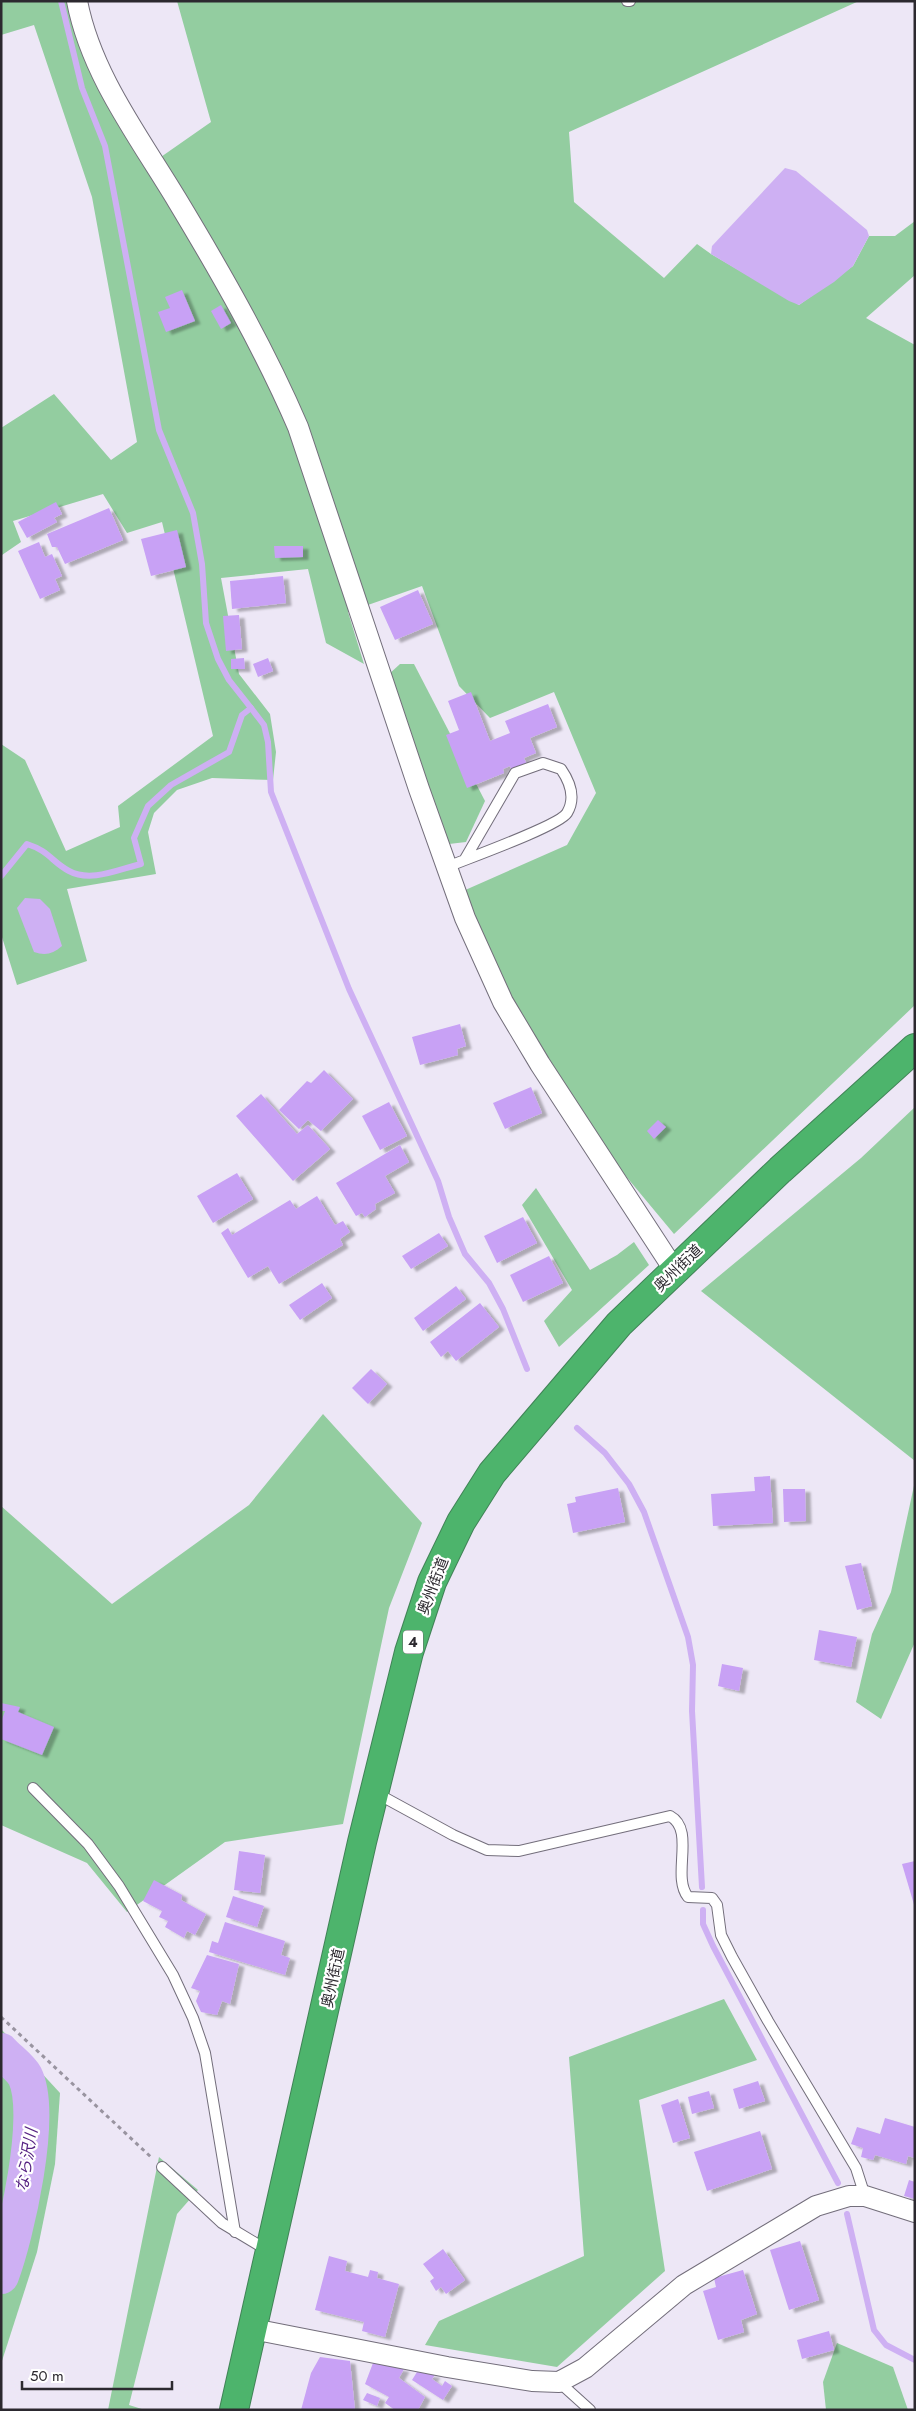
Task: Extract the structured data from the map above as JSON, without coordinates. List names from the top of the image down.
{
  "streets": {
    "highway": ["奥州街道", "4"]
  },
  "water": ["なら沢川"],
  "scale_bar": "50 m"
}
